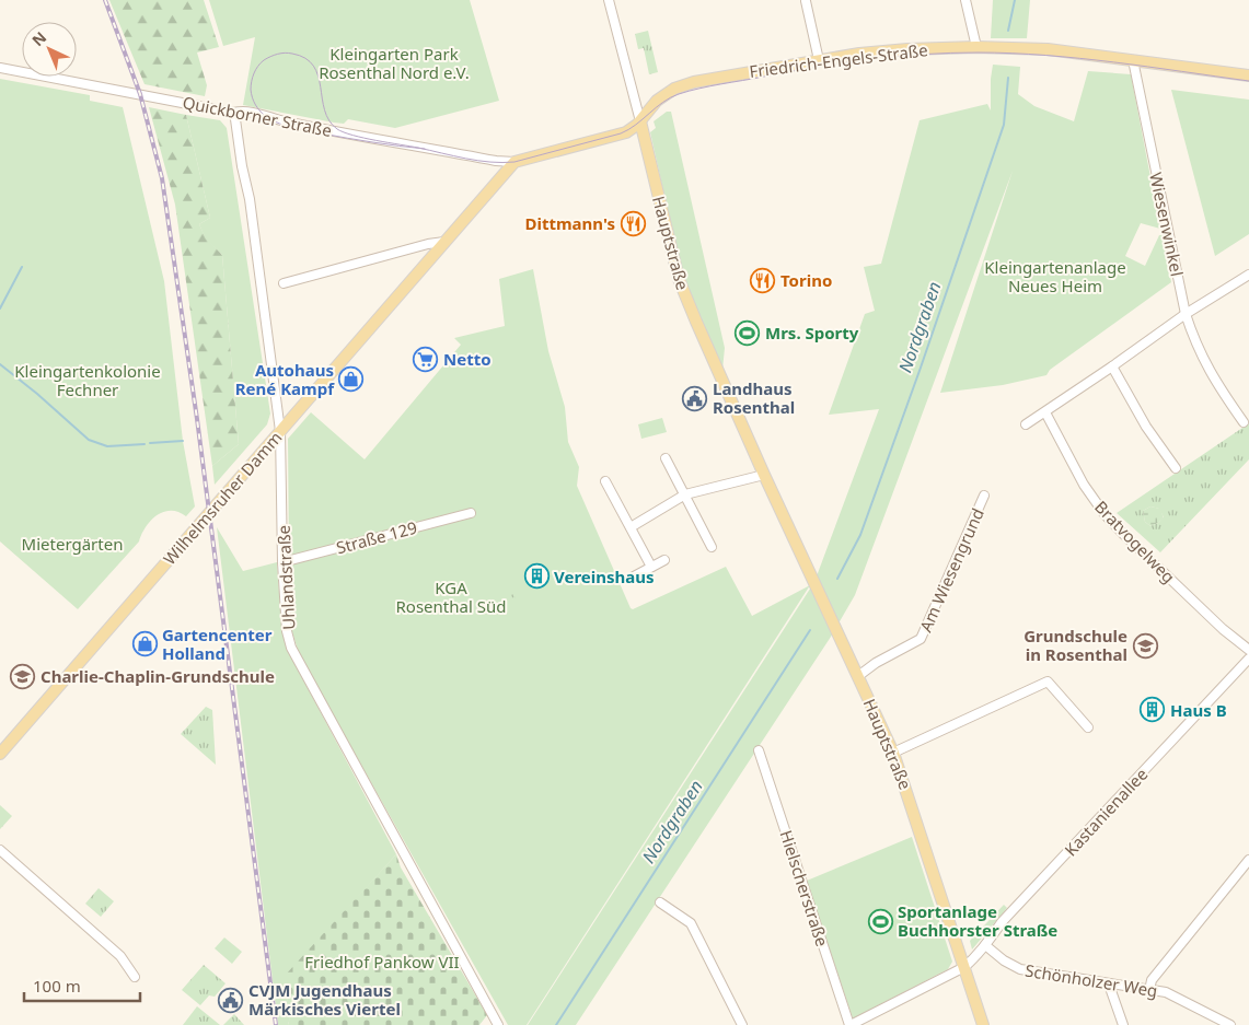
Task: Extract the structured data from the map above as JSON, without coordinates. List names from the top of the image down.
{
  "streets": {
    "main road": ["Friedrich-Engels-Straße", "Hauptstraße", "Wilhelmsruher Damm"],
    "street": [
      "Quickborner Straße",
      "Wiesenwinkel",
      "Straße 129",
      "Bratvogelweg",
      "Am Wiesengrund",
      "Uhlandstraße",
      "Kastanienallee",
      "Hielscherstraße",
      "Schönholzer Weg"
    ]
  },
  "crossings": [
    ["Friedrich-Engels-Straße", "Wiesenwinkel"],
    ["Friedrich-Engels-Straße", "Hauptstraße"],
    ["Quickborner Straße", "Wilhelmsruher Damm"],
    ["Quickborner Straße", "Uhlandstraße"],
    ["Hauptstraße", "Am Wiesengrund"],
    ["Hauptstraße", "Kastanienallee"],
    ["Wilhelmsruher Damm", "Uhlandstraße"],
    ["Straße 129", "Uhlandstraße"],
    ["Kastanienallee", "Hielscherstraße"],
    ["Kastanienallee", "Schönholzer Weg"]
  ],
  "water": ["Nordgraben"],
  "parks": [
    "Kleingarten Park Rosenthal Nord e.V.",
    "Kleingartenanlage Neues Heim",
    "Kleingartenkolonie Fechner",
    "Mietergärten",
    "KGA Rosenthal Süd",
    "Friedhof Pankow VII"
  ],
  "places": {
    "restaurant": ["Dittmann's", "Torino"],
    "sports": ["Mrs. Sporty", "Sportanlage Buchhorster Straße"],
    "supermarket": ["Netto"],
    "shop": ["Autohaus René Kampf", "Gartencenter Holland"],
    "public building": ["Landhaus Rosenthal", "CVJM Jugendhaus Märkisches Viertel"],
    "building": ["Vereinshaus", "Haus B"],
    "school or university": ["Grundschule in Rosenthal", "Charlie-Chaplin-Grundschule"]
  },
  "scale_bar": "100 m",
  "north": "top left"
}
